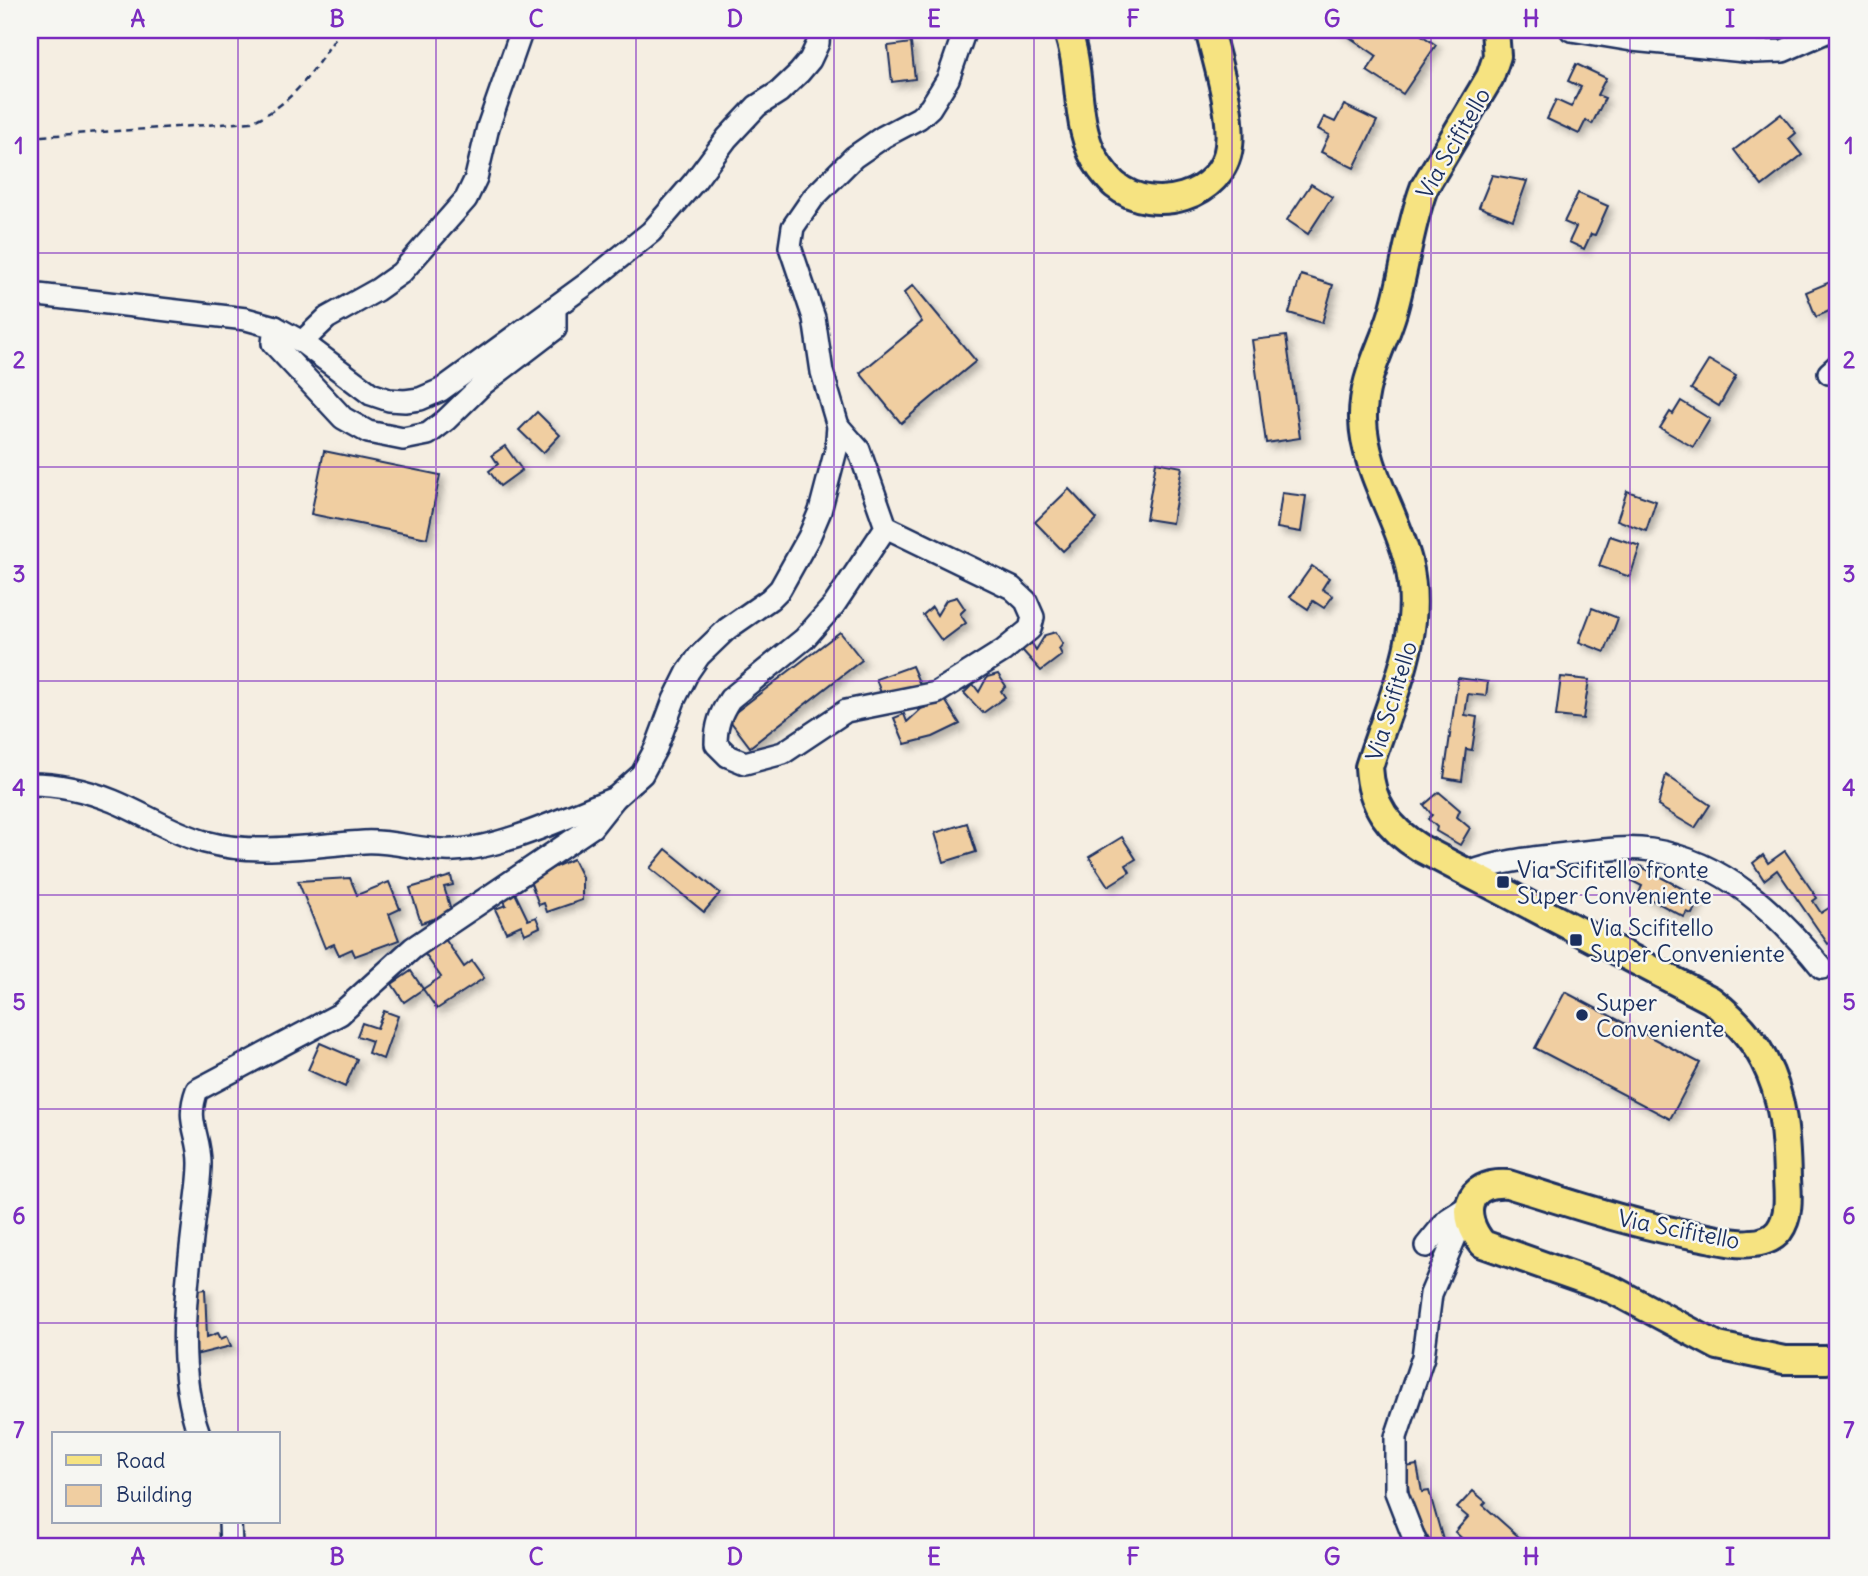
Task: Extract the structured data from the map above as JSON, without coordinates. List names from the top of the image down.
{
  "streets": {
    "main road": ["Via Scifitello"]
  },
  "places": {
    "transit": ["Via Scifitello fronte Super Conveniente", "Via Scifitello Super Conveniente"],
    "other": ["Super Conveniente"]
  },
  "legend": ["Road", "Building"],
  "grid": {
    "columns": [
      "A",
      "B",
      "C",
      "D",
      "E",
      "F",
      "G",
      "H",
      "I"
    ],
    "rows": [
      "1",
      "2",
      "3",
      "4",
      "5",
      "6",
      "7"
    ]
  }
}
